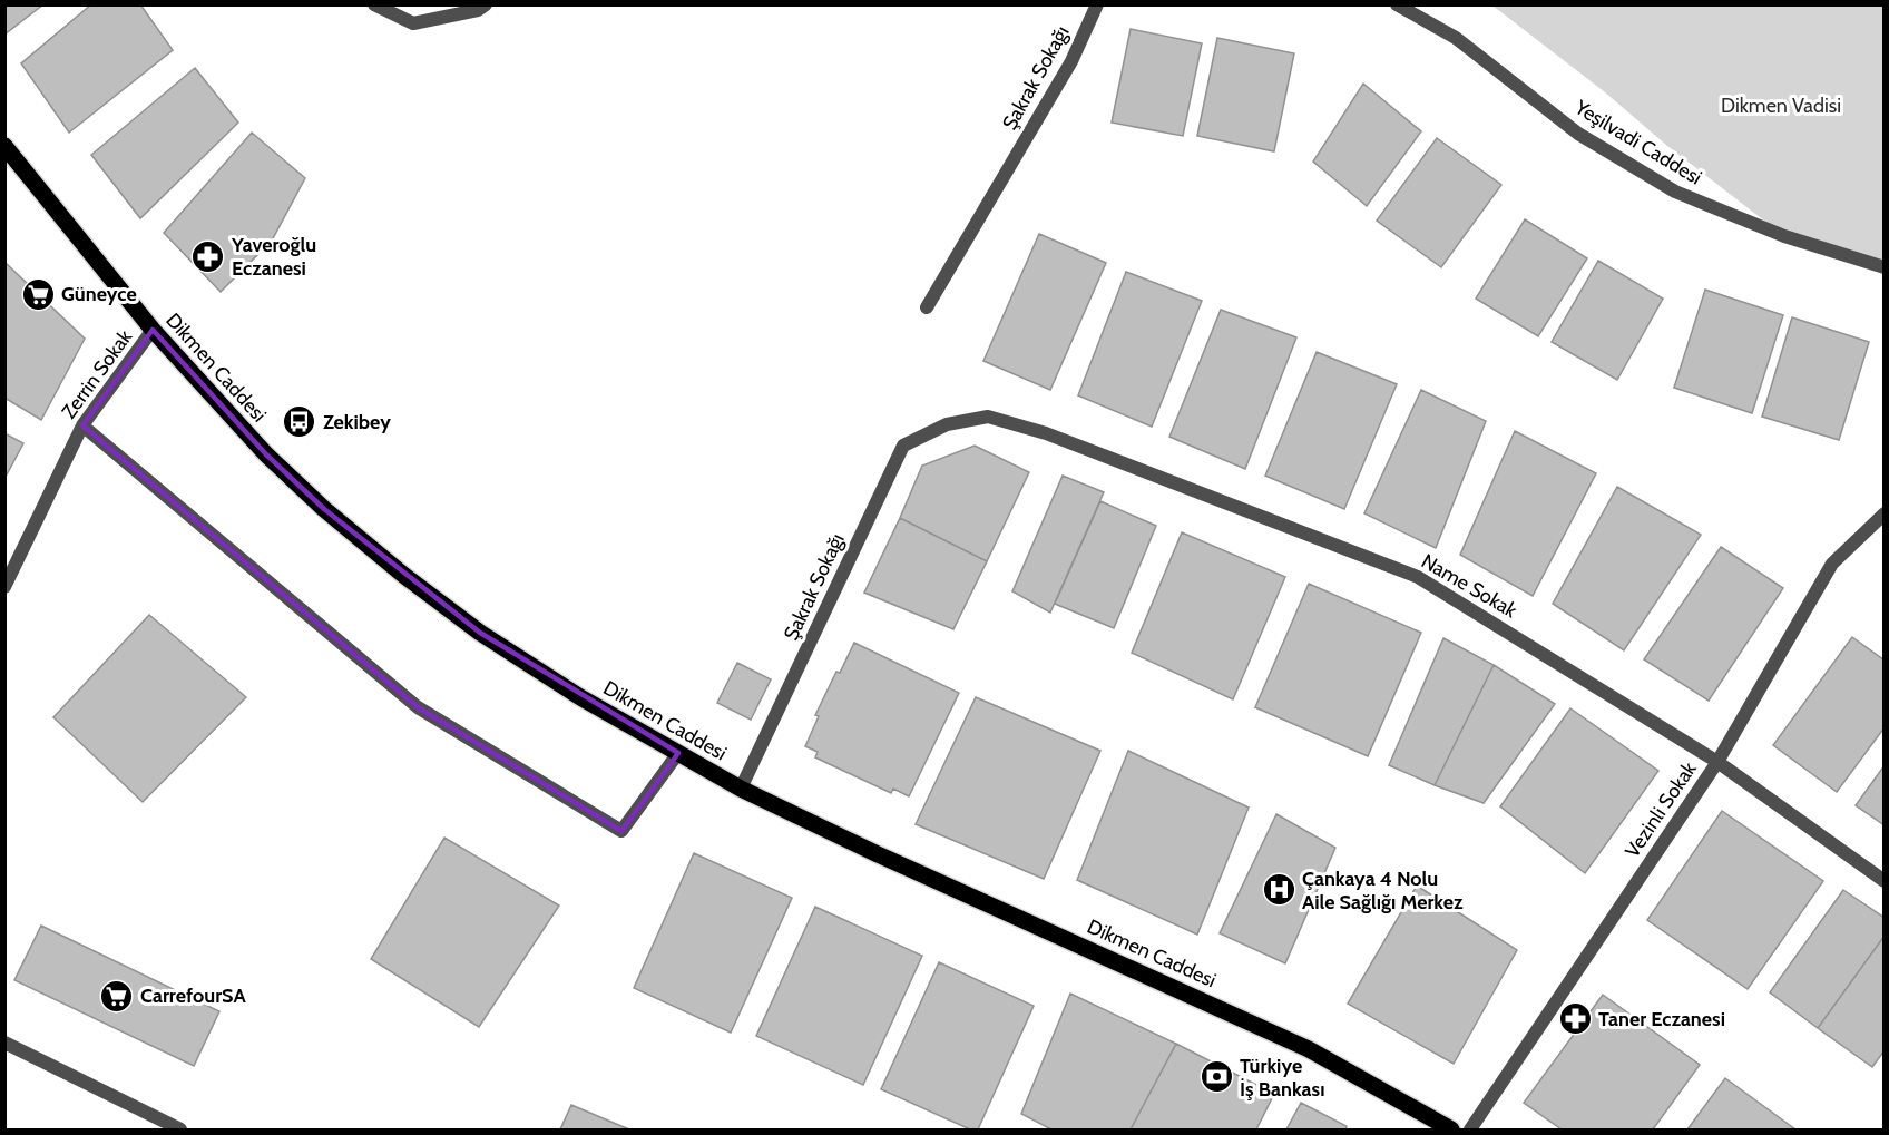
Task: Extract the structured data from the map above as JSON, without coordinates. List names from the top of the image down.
{
  "streets": {
    "main road": ["Dikmen Caddesi"],
    "street": [
      "Şakrak Sokağı",
      "Yeşilvadi Caddesi",
      "Zerrin Sokak",
      "Name Sokak",
      "Vezinli Sokak"
    ]
  },
  "crossings": [
    ["Şakrak Sokağı", "Dikmen Caddesi"],
    ["Şakrak Sokağı", "Name Sokak"],
    ["Dikmen Caddesi", "Zerrin Sokak"],
    ["Name Sokak", "Vezinli Sokak"]
  ],
  "parks": ["Dikmen Vadisi"],
  "places": {
    "pharmacy": ["Yaveroğlu Eczanesi", "Taner Eczanesi"],
    "supermarket": ["Güneyce", "CarrefourSA"],
    "bus stop": ["Zekibey"],
    "hospital": ["Çankaya 4 Nolu Aile Sağlığı Merkez"],
    "bank": ["Türkiye İş Bankası"]
  }
}
